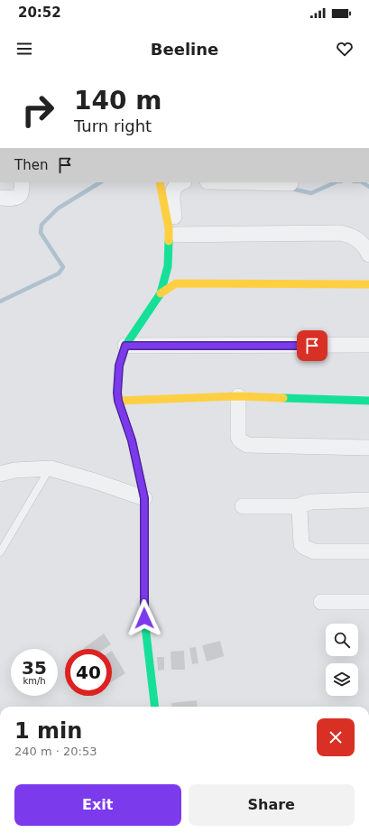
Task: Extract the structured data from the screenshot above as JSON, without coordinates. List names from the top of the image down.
{
  "page": {
    "status": "20:52",
    "header": "Beeline",
    "turn": ["140 m", "Turn right"],
    "then": "Then",
    "speed": "35 km/h",
    "limit": "40",
    "heading": ["1 min", "240 m · 20:53"],
    "buttons": ["Exit", "Share"]
  }
}
